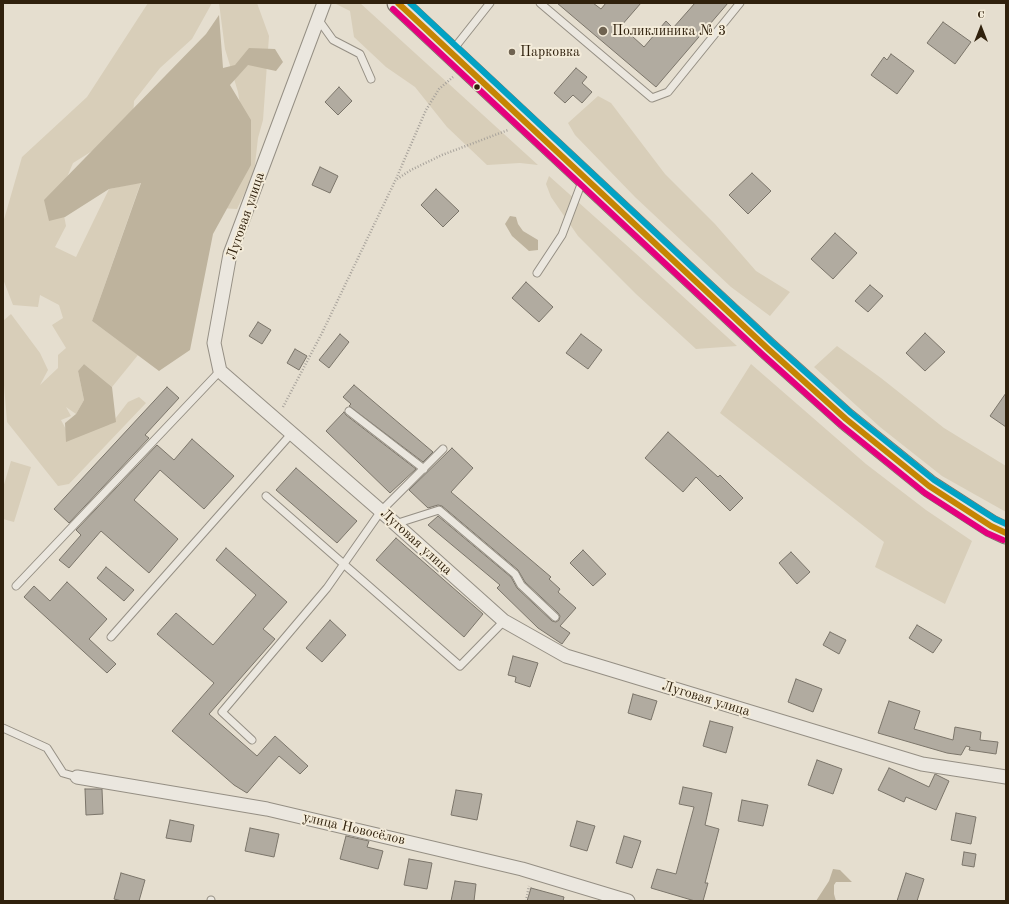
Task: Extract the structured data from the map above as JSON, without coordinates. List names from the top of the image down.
{
  "streets": {
    "street": ["Луговая улица", "улица Новосёлов"]
  },
  "places": ["Поликлиника № 3", "Парковка"],
  "north": "top"
}
